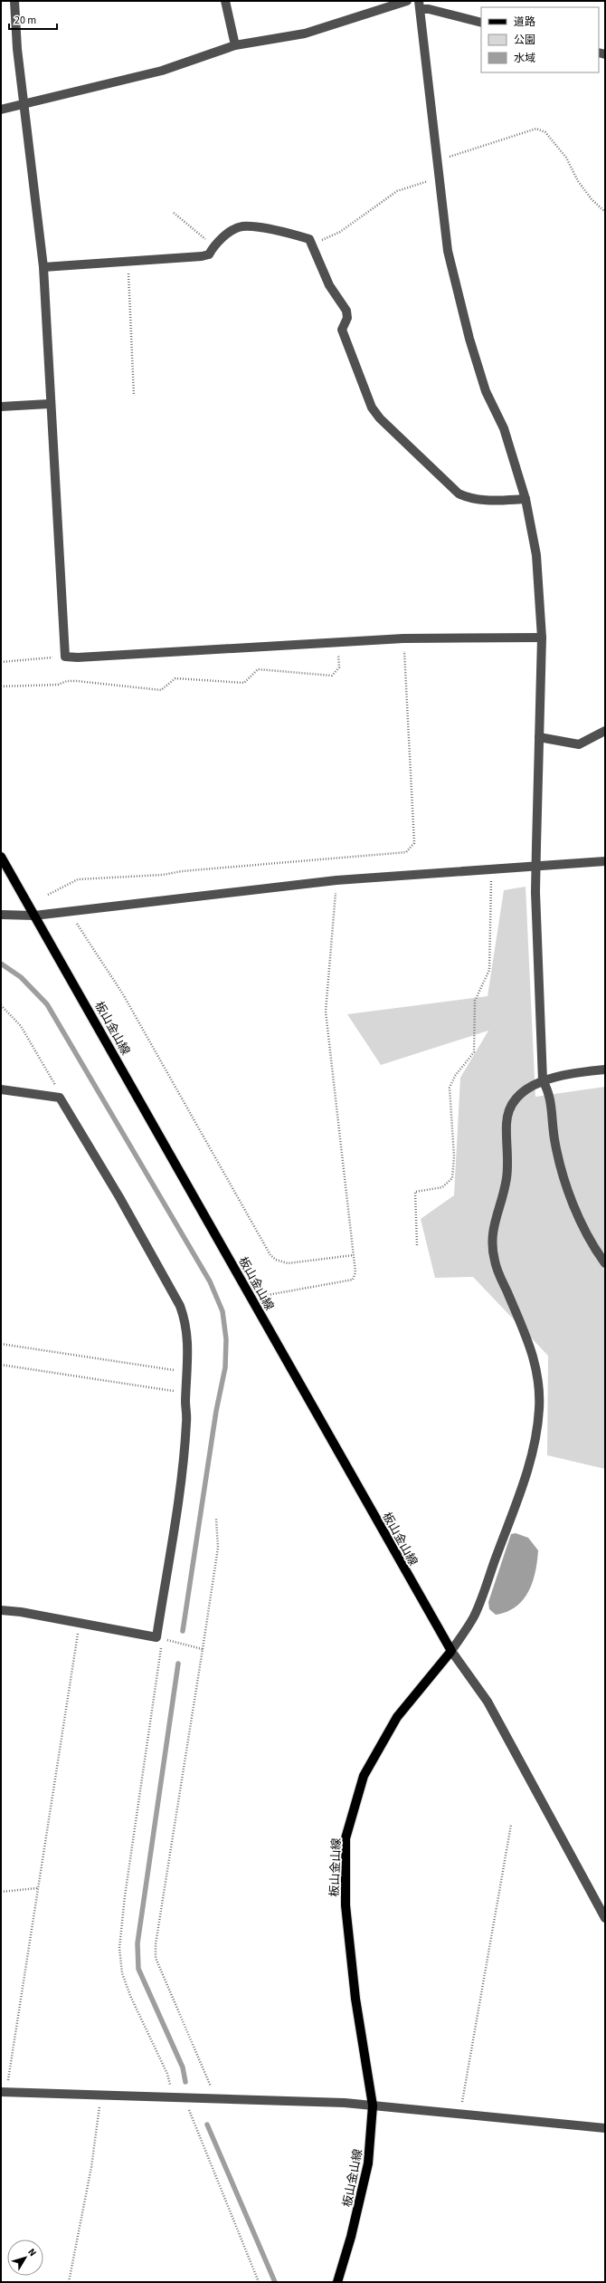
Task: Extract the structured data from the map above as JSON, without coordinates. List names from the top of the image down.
{
  "streets": {
    "main road": ["板山金山線"]
  },
  "legend": ["道路", "公園", "水域"],
  "scale_bar": "20 m",
  "north": "top right"
}
